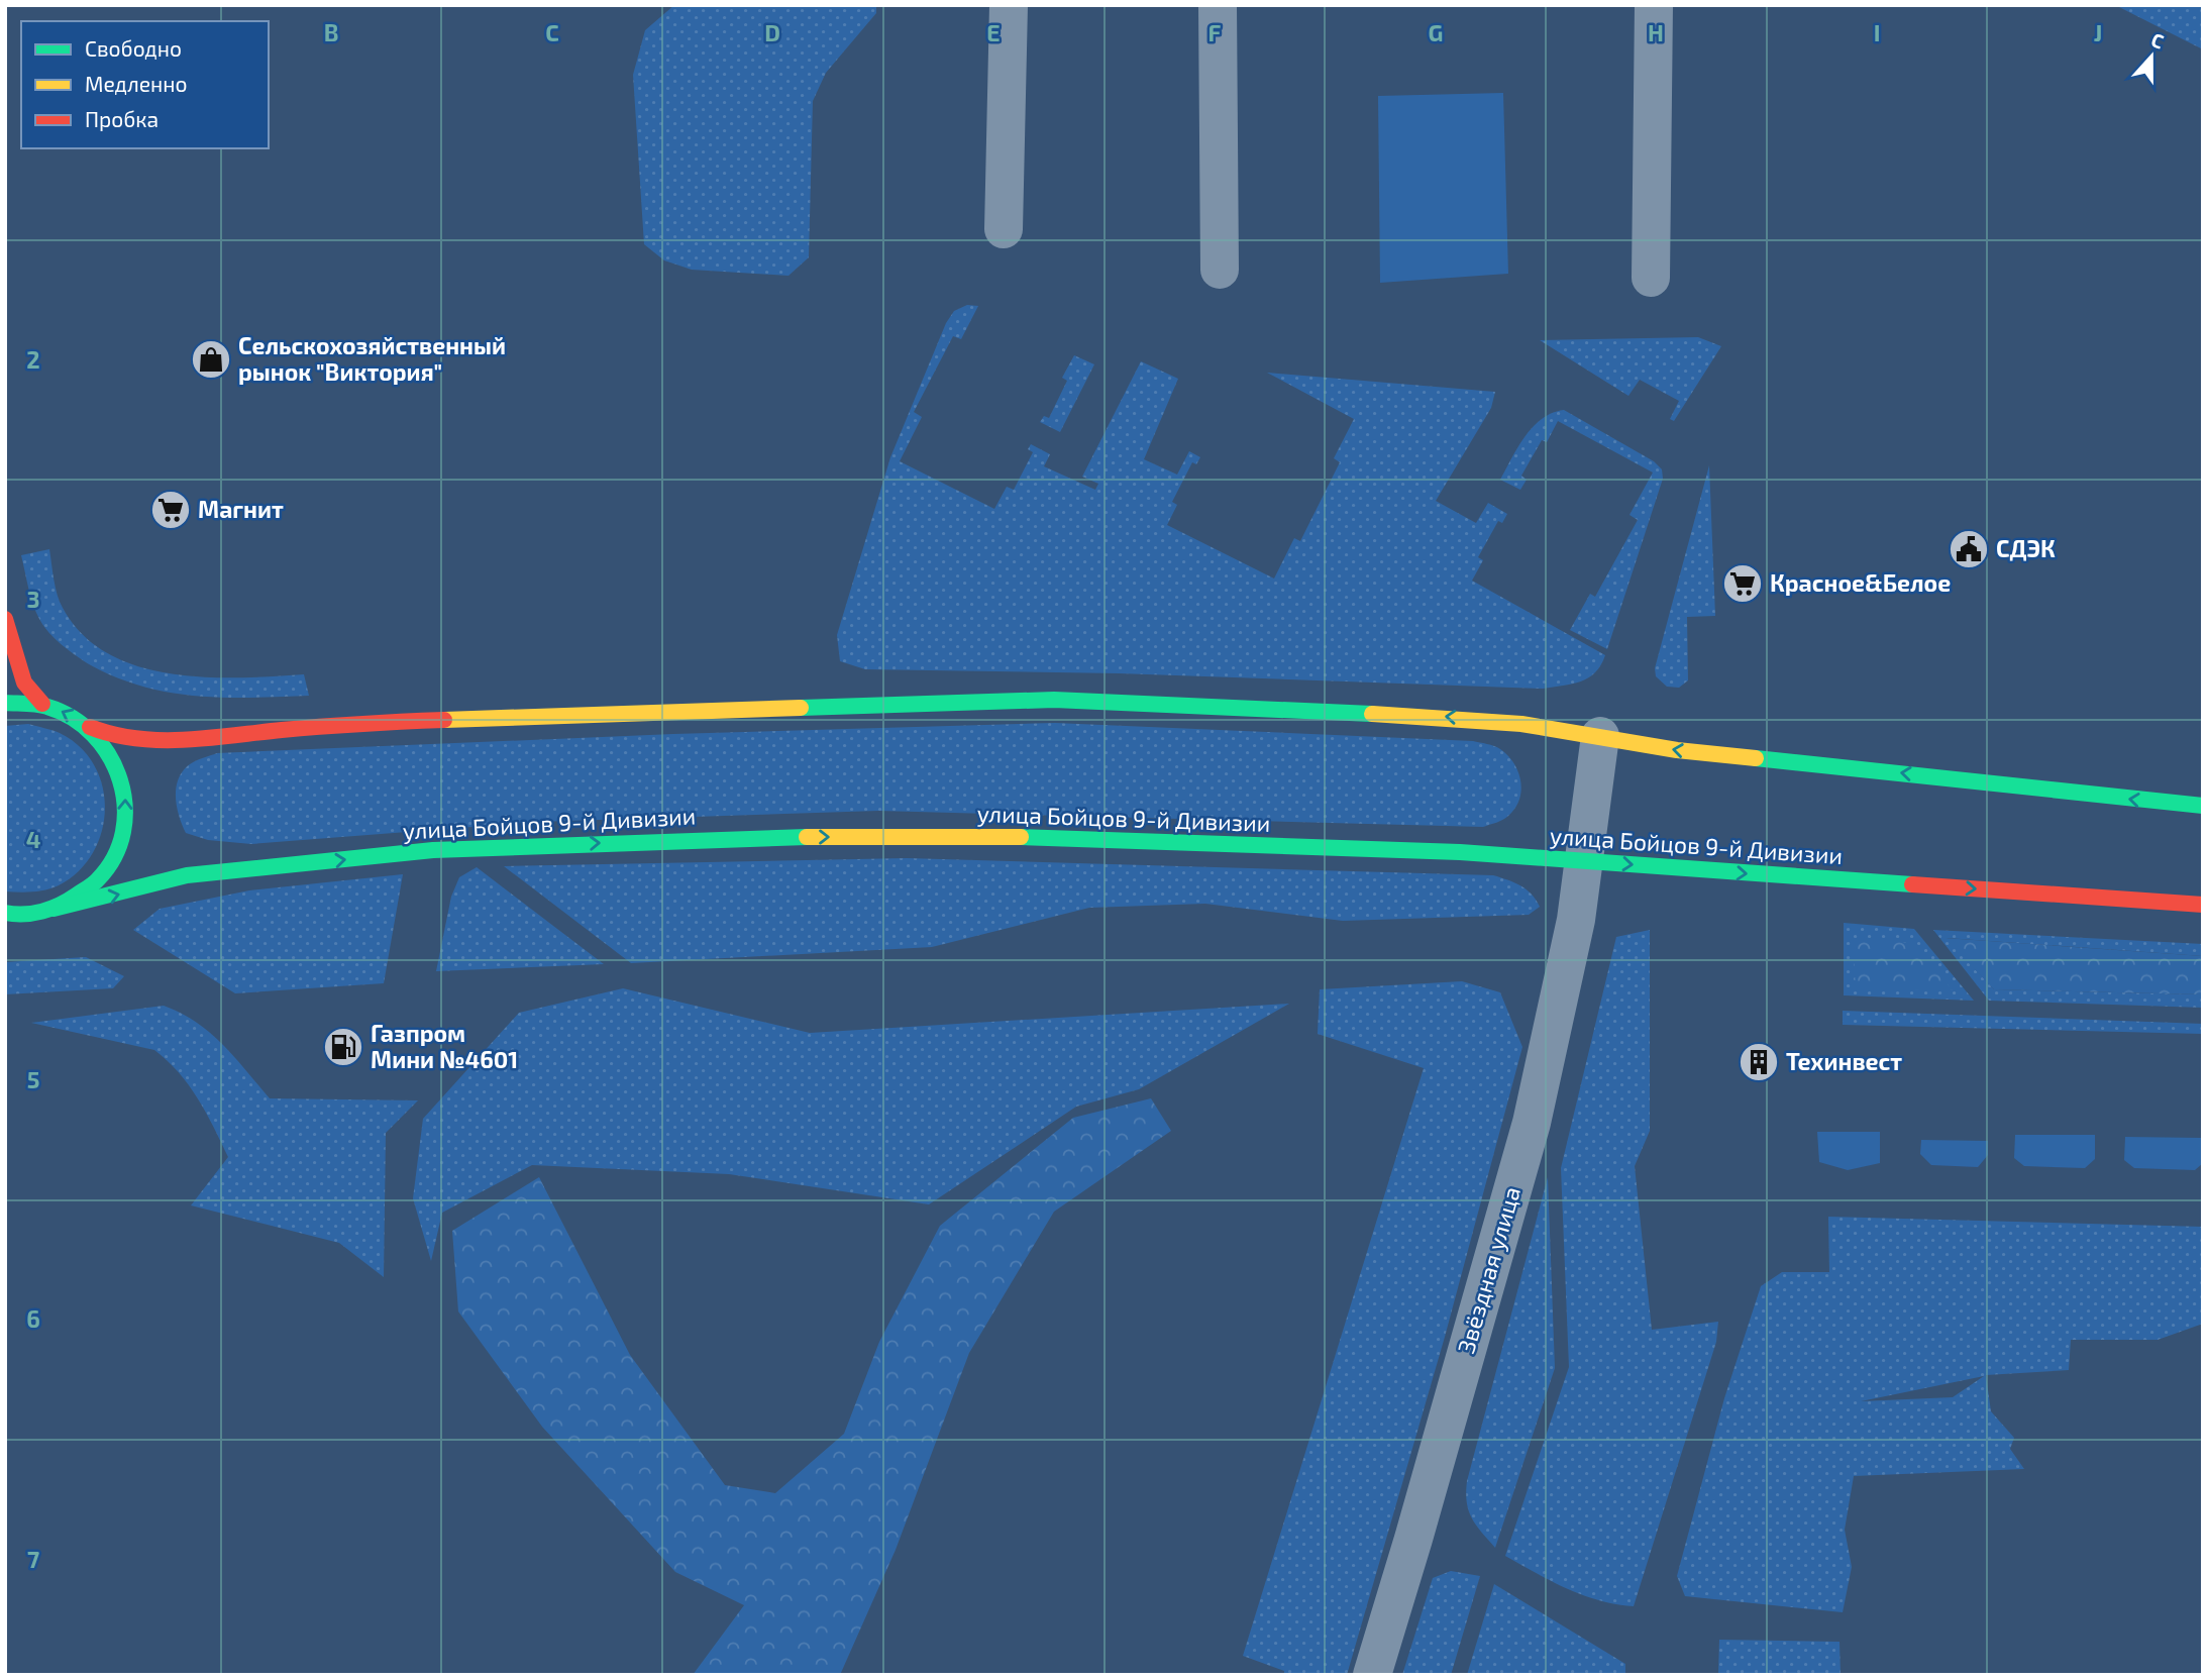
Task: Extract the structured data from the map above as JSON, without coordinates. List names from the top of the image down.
{
  "streets": {
    "main road": ["улица Бойцов 9-й Дивизии"],
    "street": ["Звёздная улица"]
  },
  "crossings": [
    ["улица Бойцов 9-й Дивизии", "Звёздная улица"]
  ],
  "places": {
    "shop": ["Сельскохозяйственный рынок \"Виктория\""],
    "supermarket": ["Магнит", "Красное&Белое"],
    "public building": ["СДЭК"],
    "fuel station": ["Газпром Мини №4601"],
    "building": ["Техинвест"]
  },
  "legend": ["Свободно", "Медленно", "Пробка"],
  "north": "top",
  "grid": {
    "columns": [
      "B",
      "C",
      "D",
      "E",
      "F",
      "G",
      "H",
      "I",
      "J"
    ],
    "rows": [
      "2",
      "3",
      "4",
      "5",
      "6",
      "7"
    ]
  }
}
